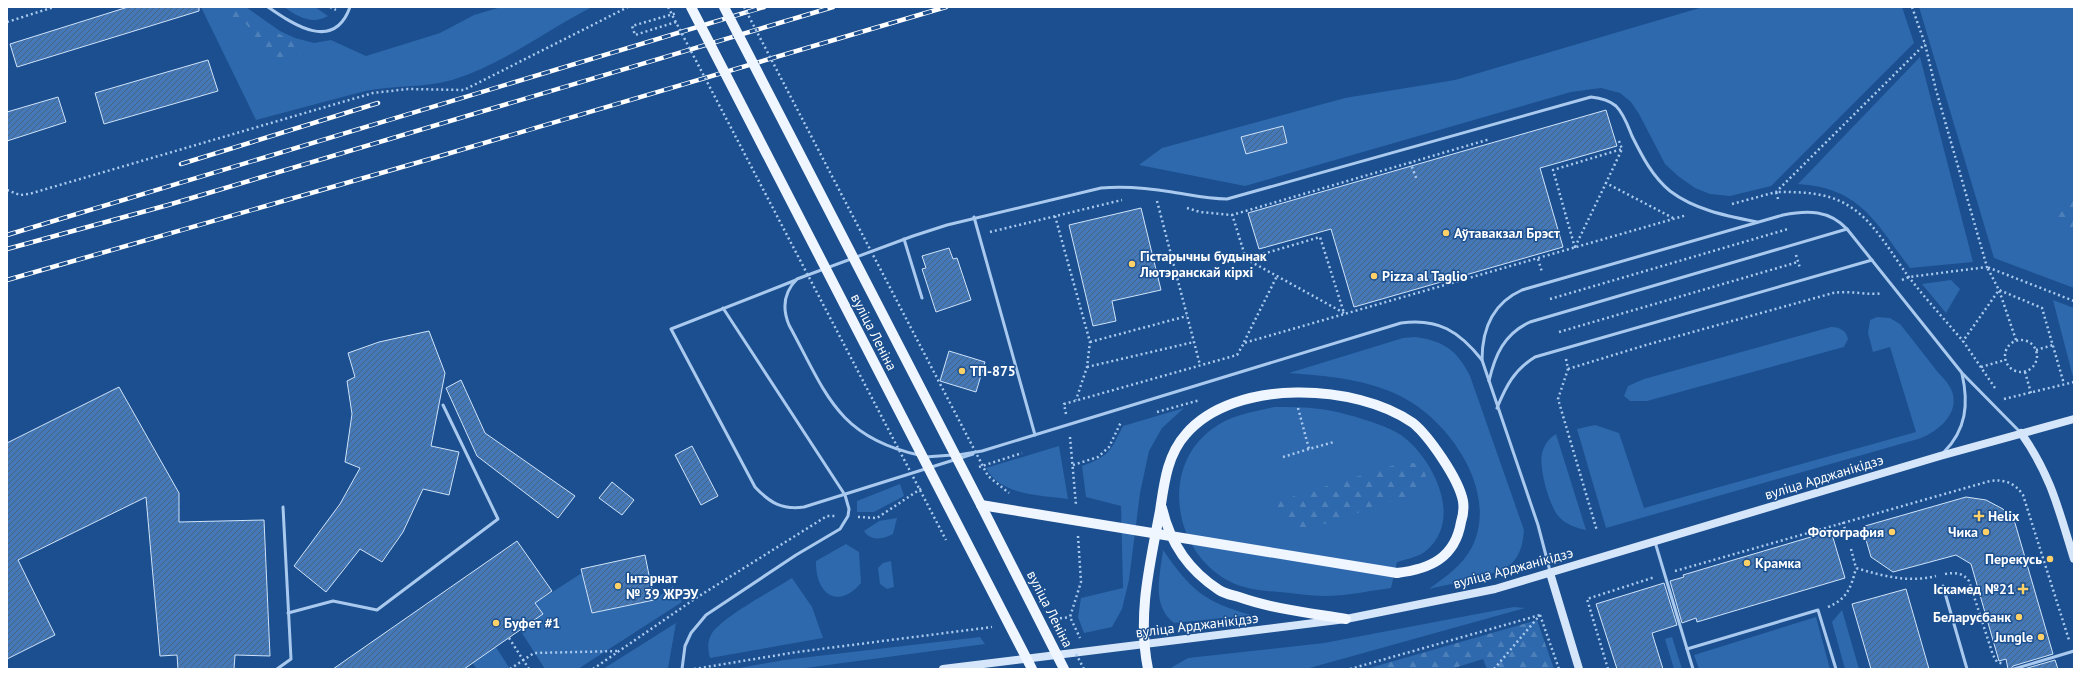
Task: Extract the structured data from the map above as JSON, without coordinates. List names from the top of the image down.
{
  "streets": {
    "main road": ["вуліца Леніна", "вуліца Арджанікідзэ"]
  },
  "places": {
    "other": [
      "Аўтавакзал Брэст",
      "Гістарычны будынак Лютэранскай кірхі",
      "Pizza al Taglio",
      "ТП-875",
      "Фотография",
      "Чика",
      "Перекусь",
      "Крамка",
      "Інтэрнат № 39 ЖРЭУ",
      "Беларусбанк",
      "Буфет #1",
      "Jungle"
    ],
    "health": ["Helix", "Іскамед №21"]
  }
}
